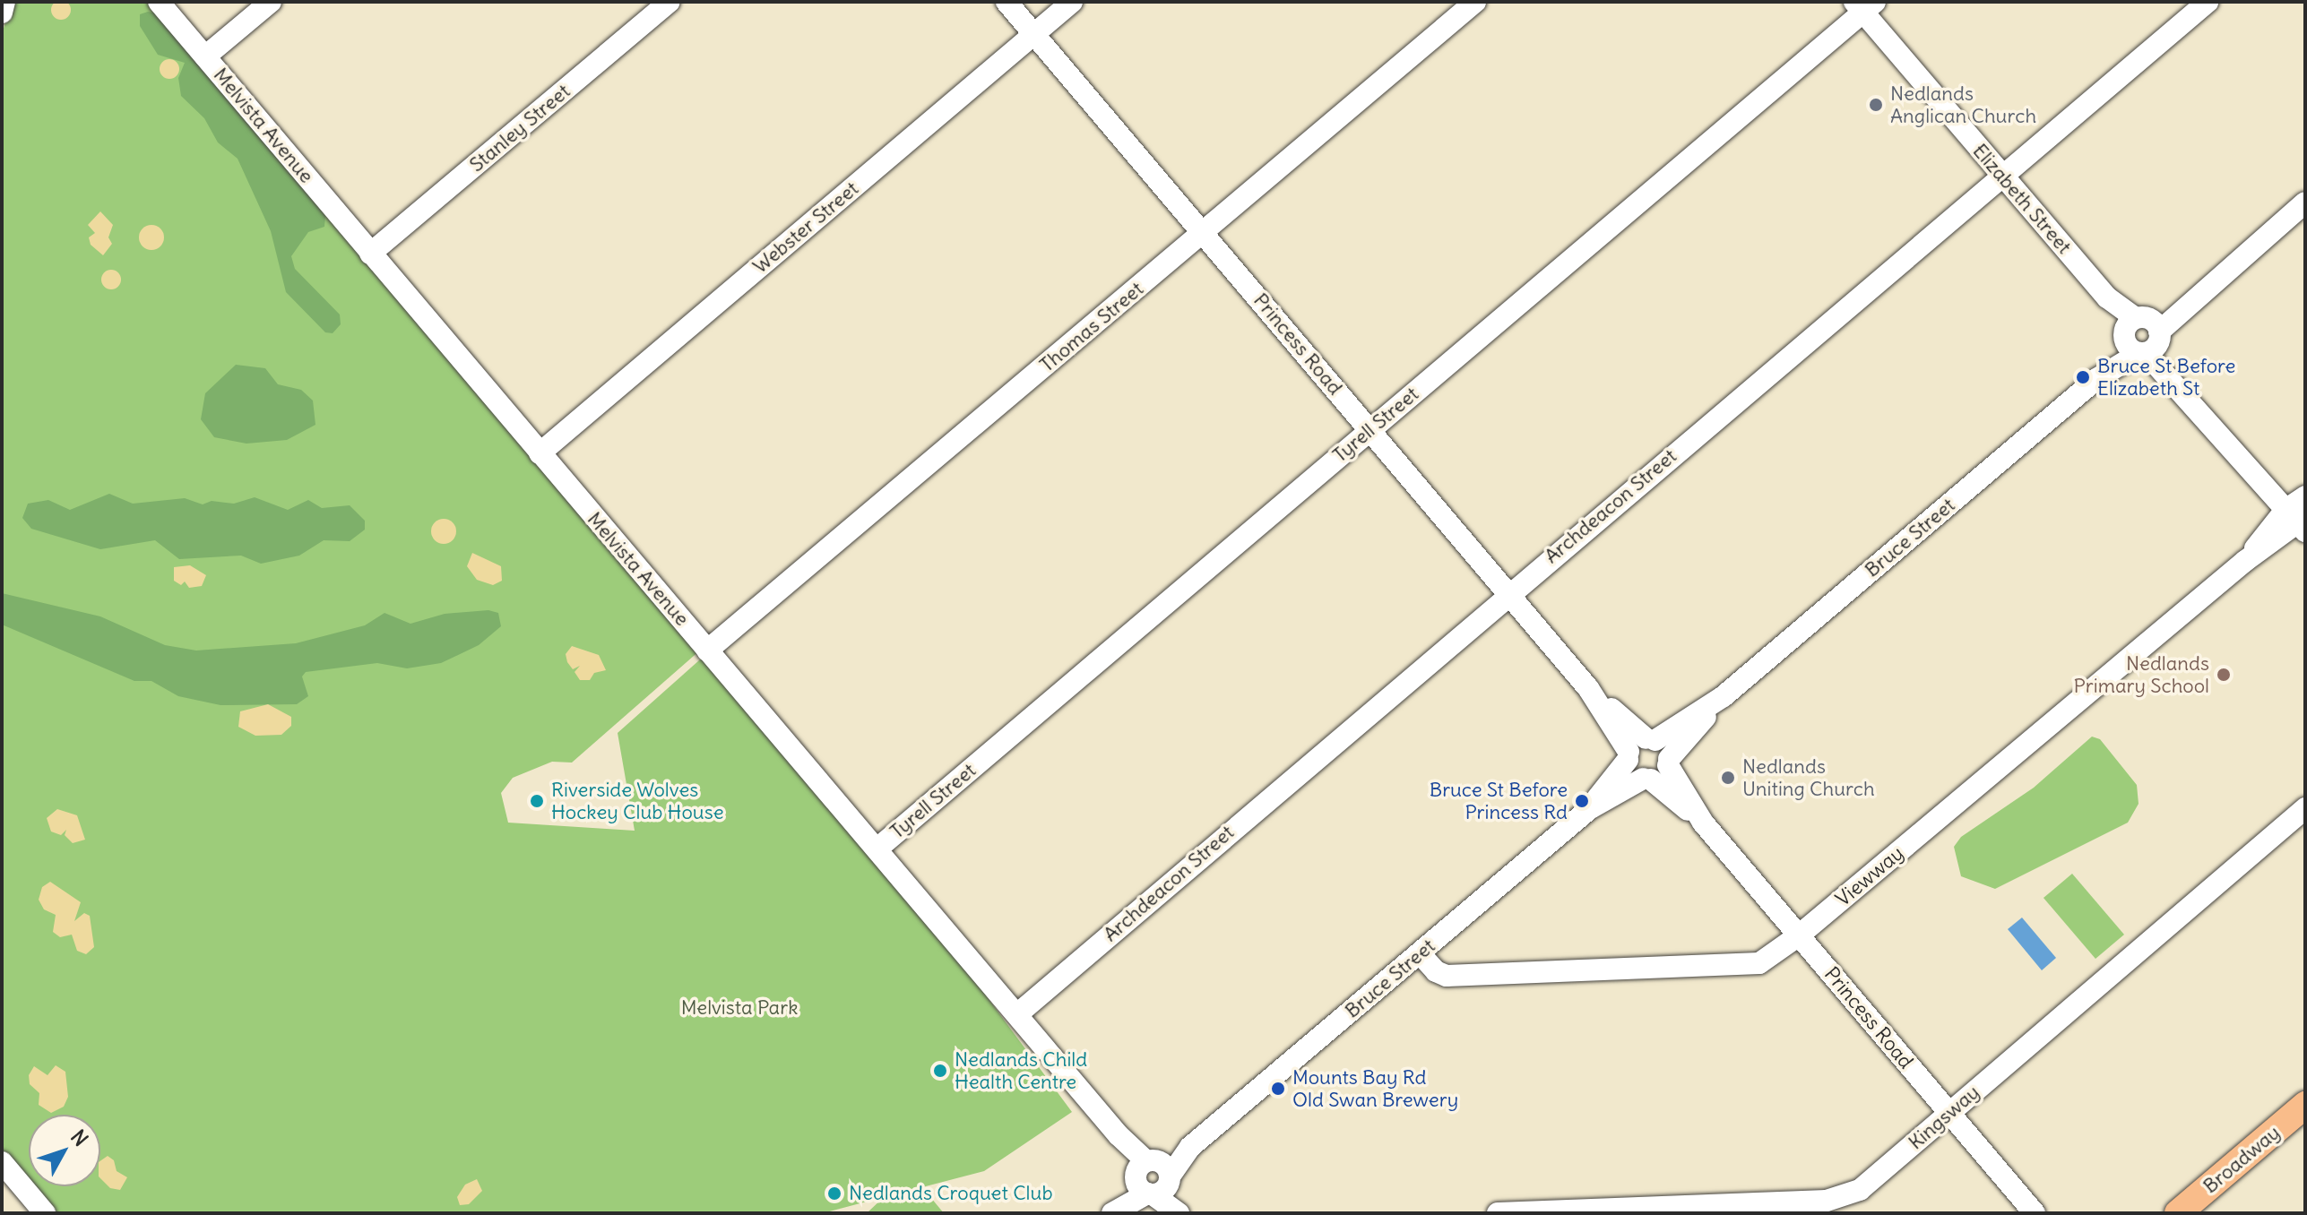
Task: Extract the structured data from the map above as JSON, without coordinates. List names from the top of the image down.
{
  "streets": {
    "main road": ["Broadway"],
    "street": [
      "Melvista Avenue",
      "Stanley Street",
      "Elizabeth Street",
      "Webster Street",
      "Thomas Street",
      "Princess Road",
      "Tyrell Street",
      "Archdeacon Street",
      "Bruce Street",
      "Viewway",
      "Kingsway"
    ]
  },
  "crossings": [
    ["Melvista Avenue", "Stanley Street"],
    ["Melvista Avenue", "Webster Street"],
    ["Melvista Avenue", "Thomas Street"],
    ["Melvista Avenue", "Tyrell Street"],
    ["Melvista Avenue", "Archdeacon Street"],
    ["Melvista Avenue", "Bruce Street"],
    ["Elizabeth Street", "Tyrell Street"],
    ["Elizabeth Street", "Archdeacon Street"],
    ["Elizabeth Street", "Bruce Street"],
    ["Elizabeth Street", "Viewway"],
    ["Webster Street", "Princess Road"],
    ["Thomas Street", "Princess Road"],
    ["Princess Road", "Tyrell Street"],
    ["Princess Road", "Archdeacon Street"],
    ["Princess Road", "Bruce Street"],
    ["Princess Road", "Viewway"],
    ["Princess Road", "Kingsway"],
    ["Bruce Street", "Viewway"]
  ],
  "parks": ["Melvista Park"],
  "places": [
    "Nedlands Anglican Church",
    "Bruce St Before Elizabeth St",
    "Nedlands Primary School",
    "Nedlands Uniting Church",
    "Riverside Wolves Hockey Club House",
    "Bruce St Before Princess Rd",
    "Nedlands Child Health Centre",
    "Mounts Bay Rd Old Swan Brewery",
    "Nedlands Croquet Club"
  ],
  "north": "top right"
}
